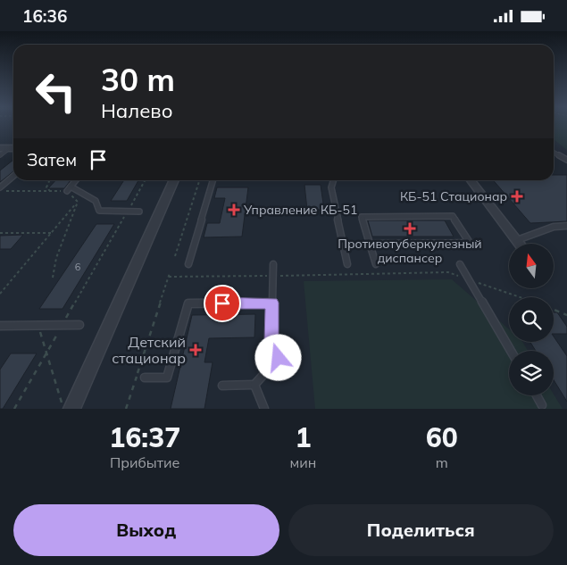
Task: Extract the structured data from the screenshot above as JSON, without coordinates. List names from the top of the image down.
{
  "places": {
    "health": [
      "КБ-51 Стационар",
      "Управление КБ-51",
      "Противотуберкулезный диспансер",
      "Детский стационар"
    ]
  },
  "house_numbers": ["6"],
  "north": "top",
  "page": {
    "status": "16:36",
    "turn": ["30 m", "Налево"],
    "then": "Затем",
    "eta": [
      "16:37",
      "Прибытие",
      "1",
      "мин",
      "60",
      "m"
    ],
    "buttons": ["Выход", "Поделиться"]
  }
}
